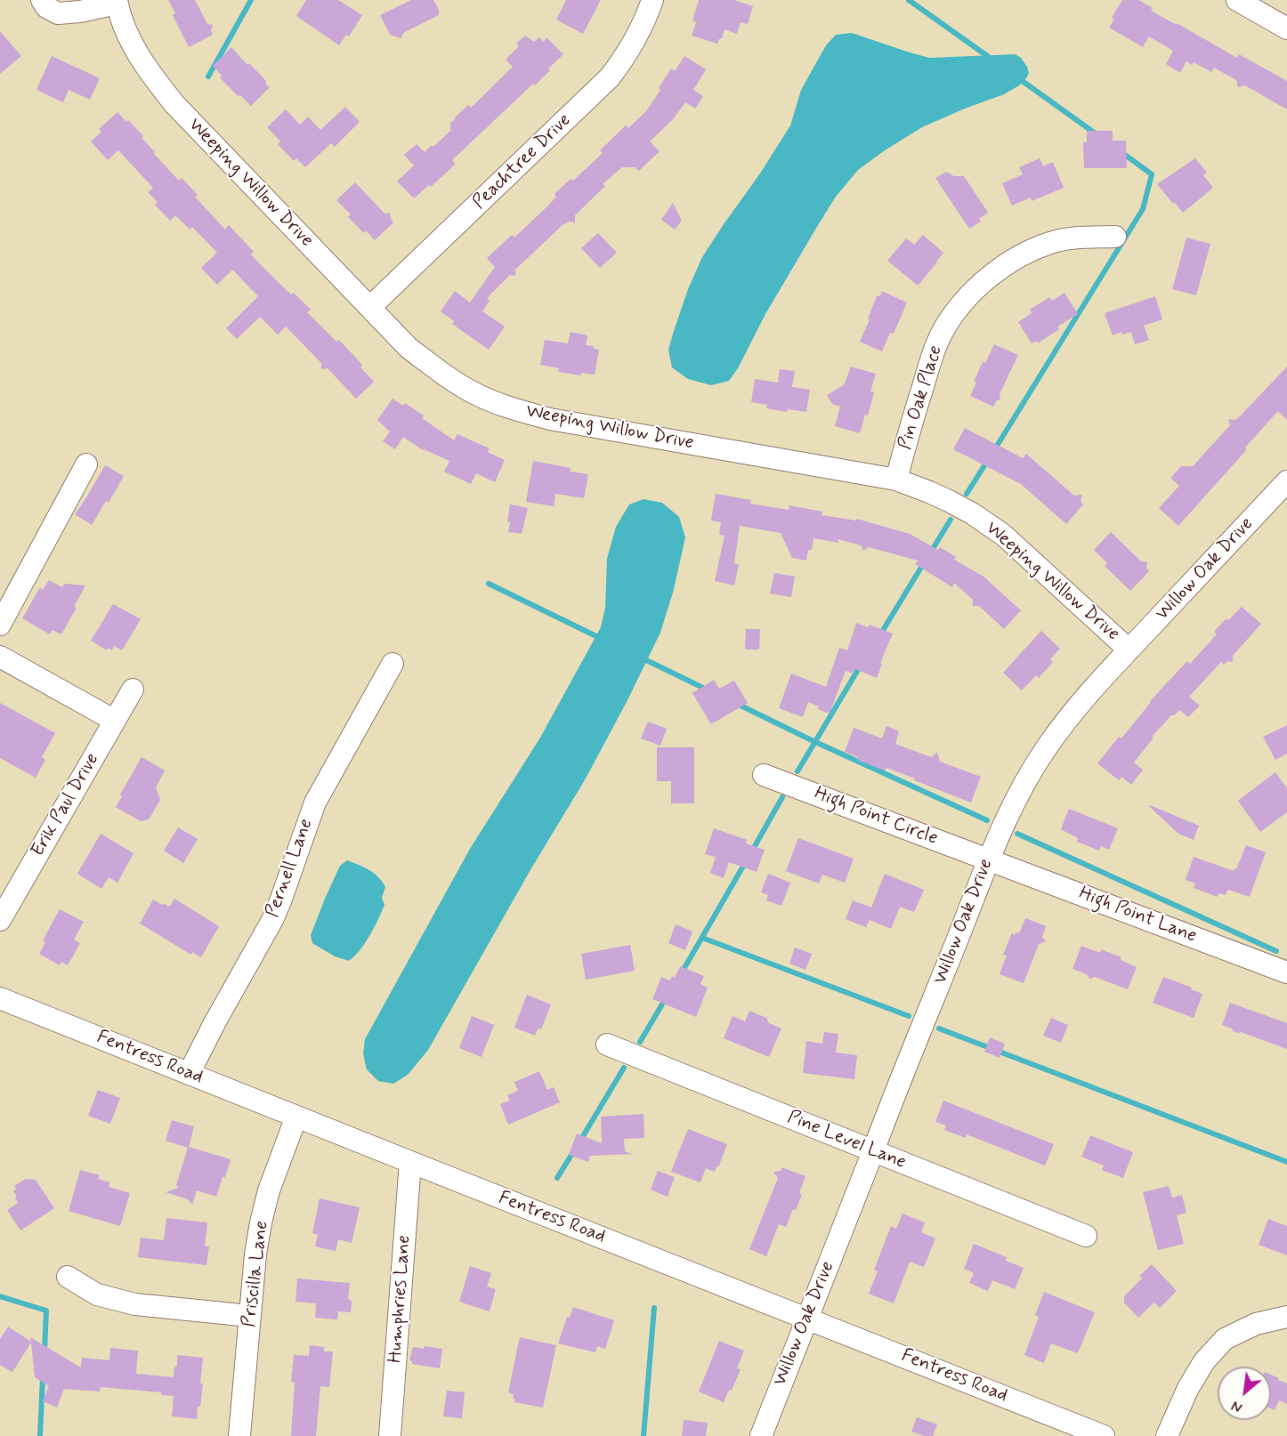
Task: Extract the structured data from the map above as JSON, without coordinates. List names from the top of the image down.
{
  "streets": {
    "street": [
      "Peachtree Drive",
      "Weeping Willow Drive",
      "Pin Oak Place",
      "Willow Oak Drive",
      "Erik Paul Drive",
      "High Point Circle",
      "Pernell Lane",
      "High Point Lane",
      "Fentress Road",
      "Pine Level Lane",
      "Priscilla Lane",
      "Humphries Lane"
    ]
  },
  "crossings": [
    ["Peachtree Drive", "Weeping Willow Drive"],
    ["Weeping Willow Drive", "Pin Oak Place"],
    ["Weeping Willow Drive", "Willow Oak Drive"],
    ["Willow Oak Drive", "High Point Circle"],
    ["Willow Oak Drive", "High Point Lane"],
    ["Willow Oak Drive", "Fentress Road"],
    ["Willow Oak Drive", "Pine Level Lane"],
    ["High Point Circle", "High Point Lane"],
    ["Pernell Lane", "Fentress Road"],
    ["Fentress Road", "Priscilla Lane"],
    ["Fentress Road", "Humphries Lane"]
  ],
  "north": "bottom left"
}
